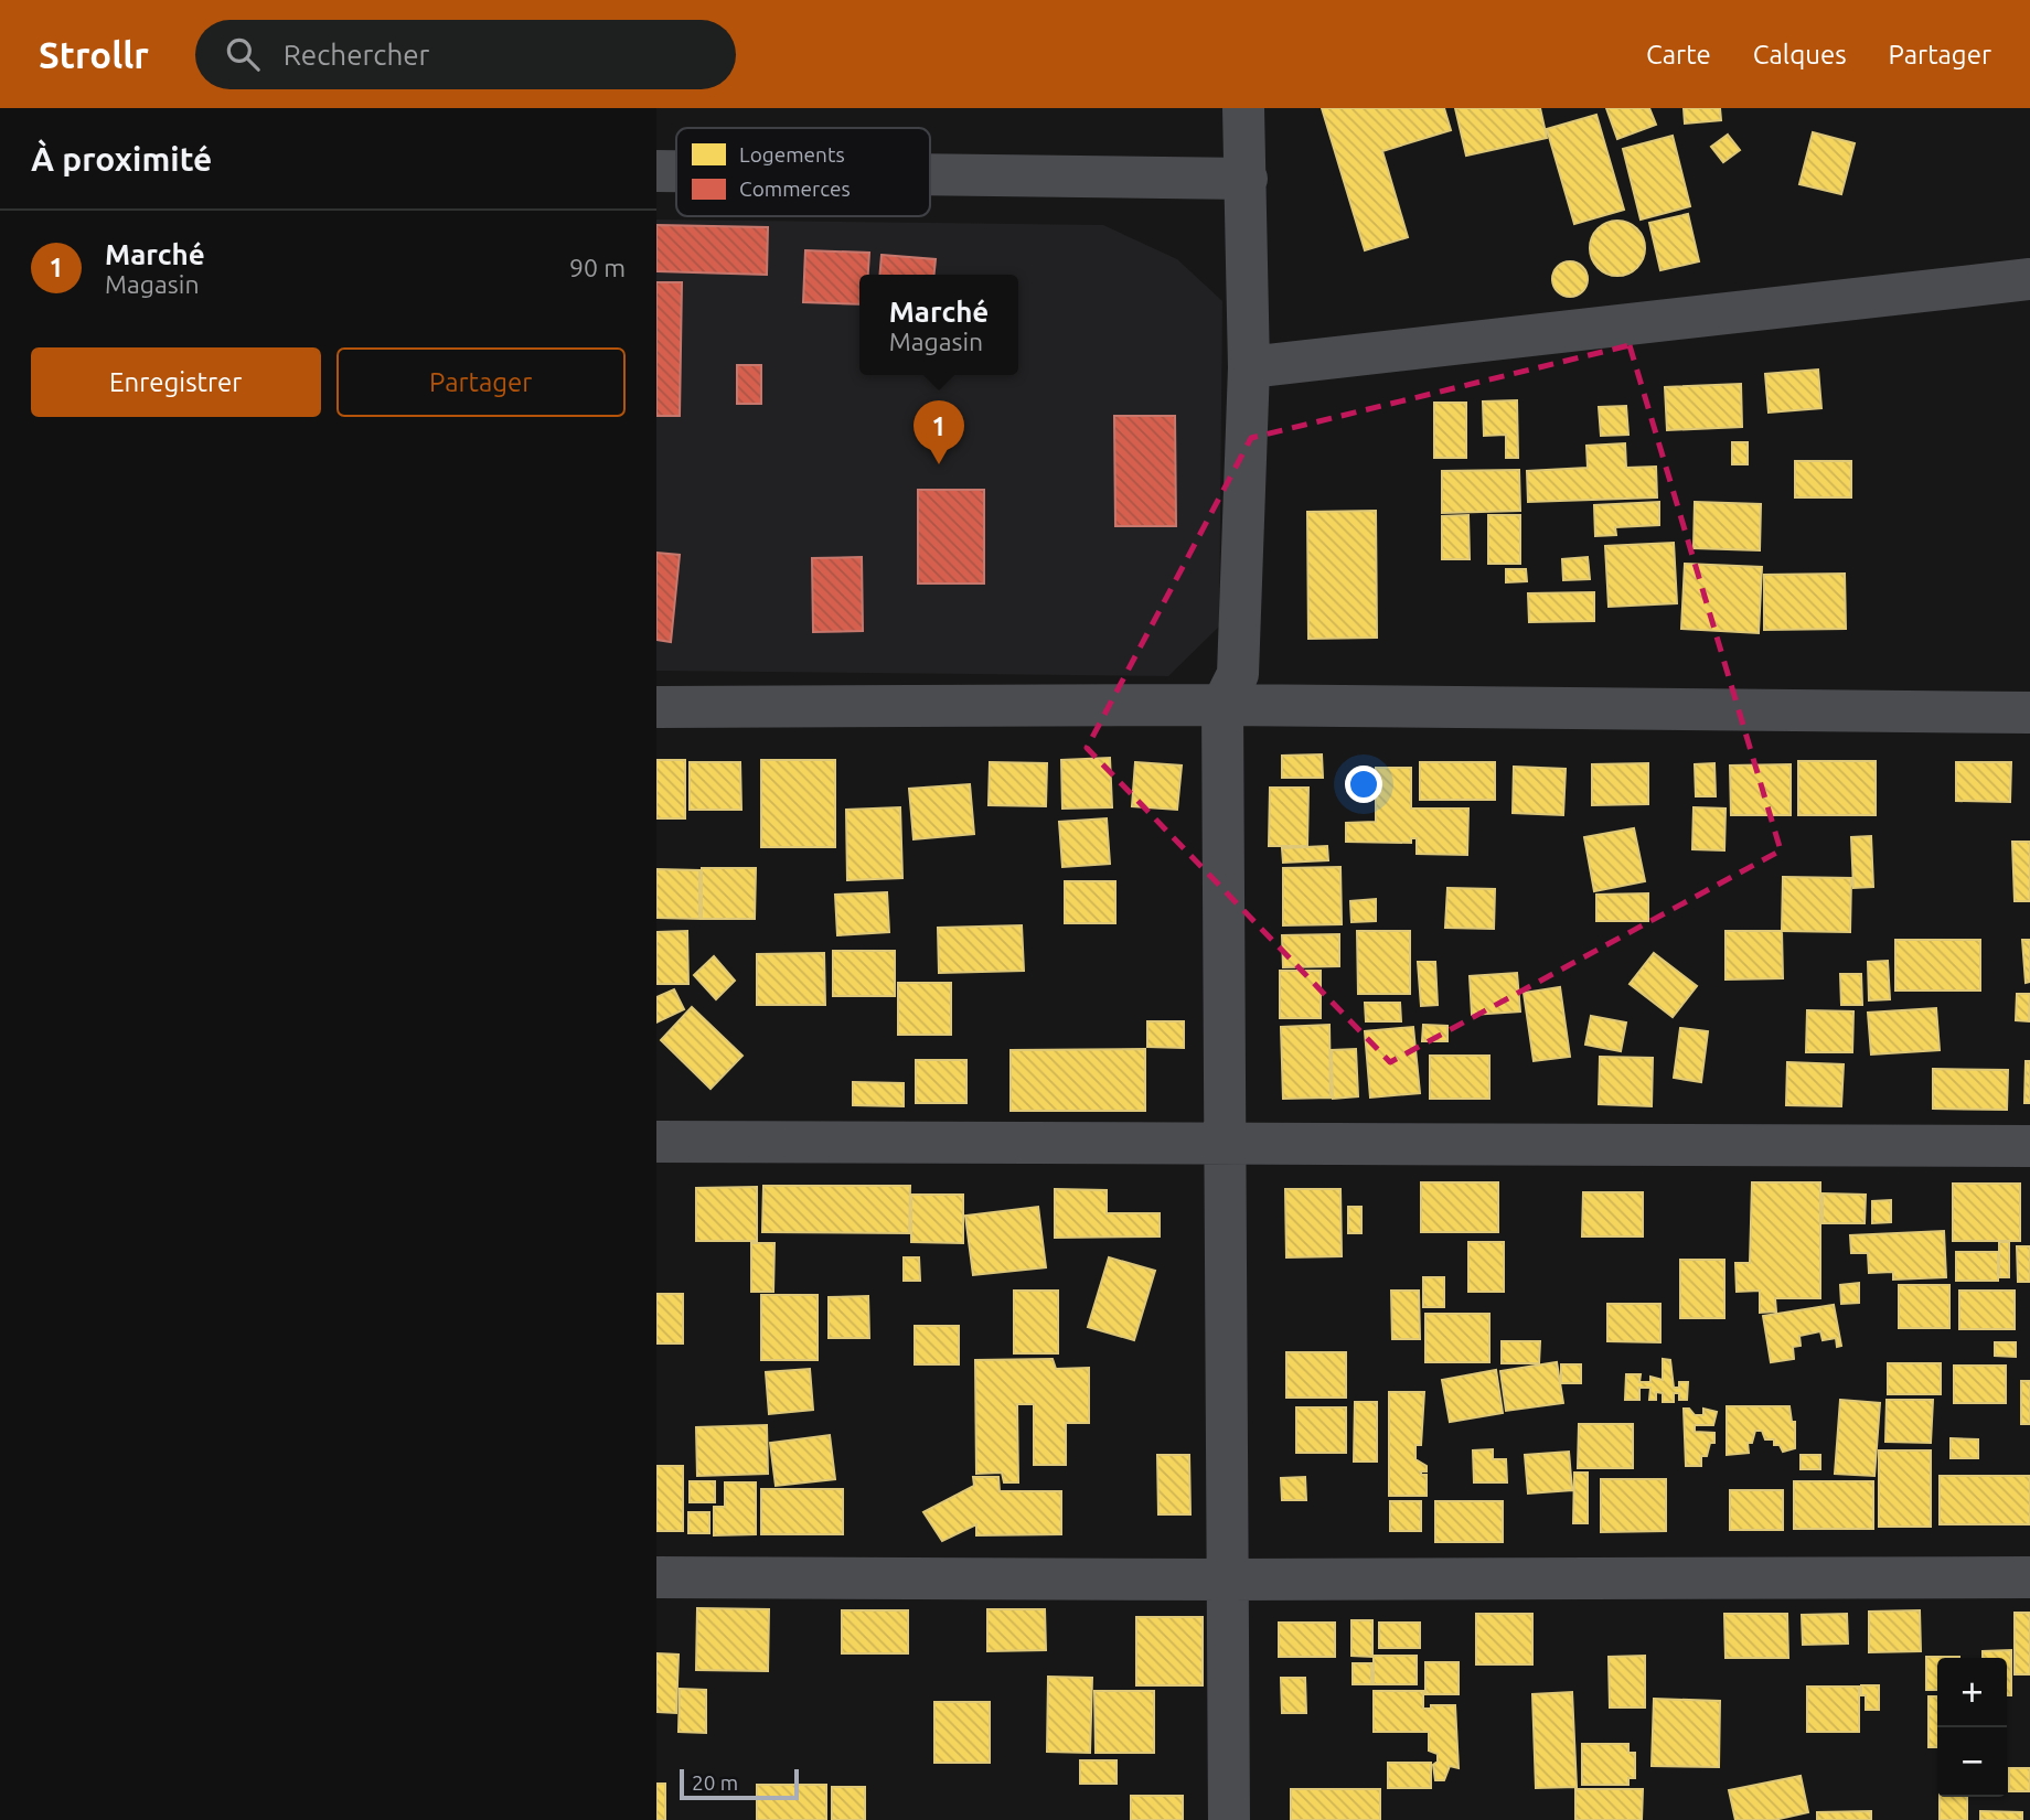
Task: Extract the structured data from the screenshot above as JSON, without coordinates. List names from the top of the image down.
{
  "legend": ["Logements", "Commerces"],
  "scale_bar": "20 m",
  "page": {
    "header": "Strollr",
    "search": "Rechercher",
    "nav": ["Carte", "Calques", "Partager"],
    "heading": "À proximité",
    "list": [
      {
        "mark": "1",
        "name": "Marché",
        "note": "Magasin",
        "value": "90 m"
      }
    ],
    "popup": ["Marché", "Magasin"],
    "buttons": ["Enregistrer", "Partager"],
    "pins": "1",
    "map_buttons": ["+", "−"],
    "scale": "20 m"
  }
}
